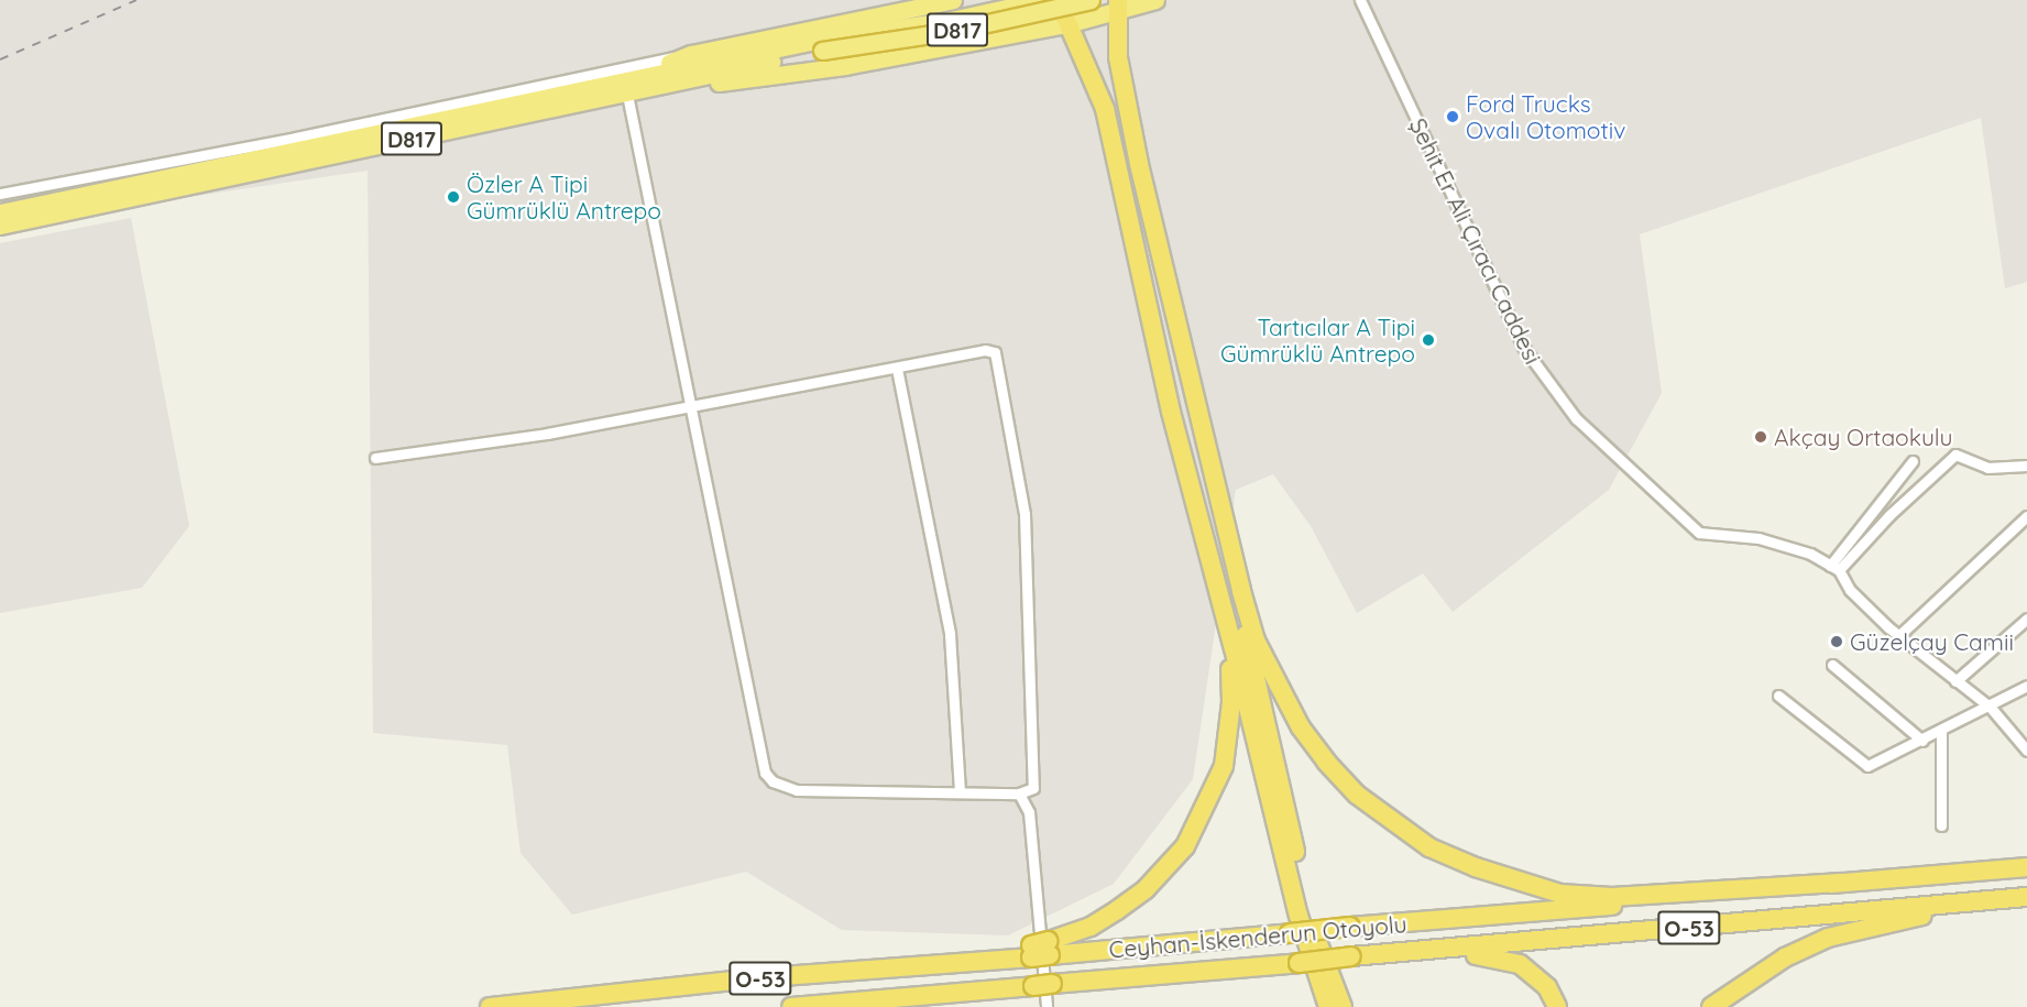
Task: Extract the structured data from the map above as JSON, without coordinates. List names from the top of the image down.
{
  "streets": {
    "highway": ["D817", "O-53", "Ceyhan-İskenderun Otoyolu"],
    "street": ["Şehit Er Ali Çıracı Caddesi"]
  },
  "places": [
    "Ford Trucks Ovalı Otomotiv",
    "Özler A Tipi Gümrüklü Antrepo",
    "Tartıcılar A Tipi Gümrüklü Antrepo",
    "Akçay Ortaokulu",
    "Güzelçay Camii"
  ]
}
